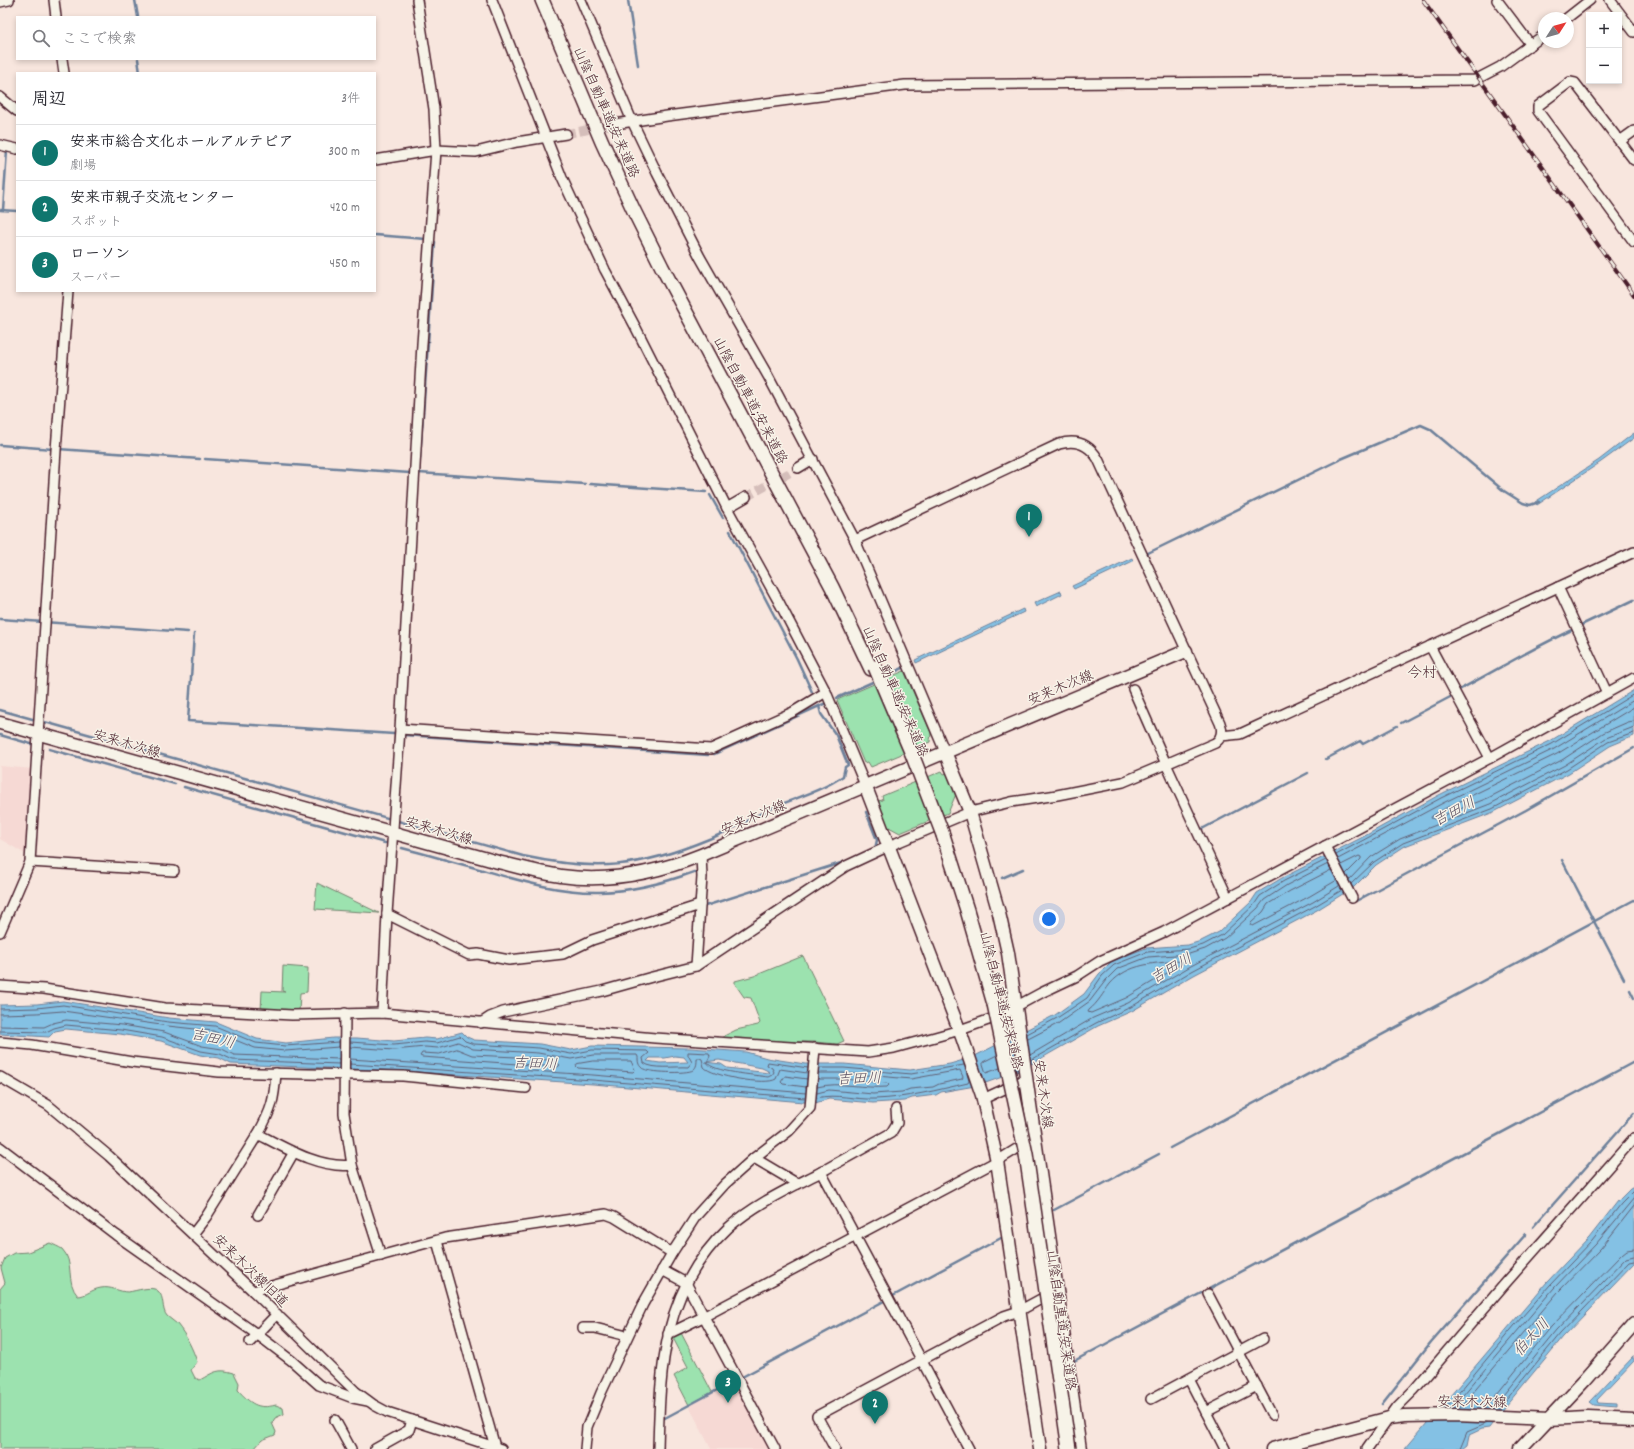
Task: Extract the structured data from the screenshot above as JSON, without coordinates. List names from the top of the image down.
{
  "streets": {
    "highway": ["山陰自動車道;安来道路"],
    "main road": ["安来木次線"],
    "street": ["安来木次線旧道"]
  },
  "districts": ["今村"],
  "water": ["吉田川", "伯太川"],
  "north": "top right",
  "page": {
    "map_buttons": ["+", "−"],
    "search": "ここで検索",
    "heading": ["周辺", "3件"],
    "list": [
      {
        "mark": "1",
        "name": "安来市総合文化ホールアルテピア",
        "note": "劇場",
        "value": "300 m"
      },
      {
        "mark": "2",
        "name": "安来市親子交流センター",
        "note": "スポット",
        "value": "420 m"
      },
      {
        "mark": "3",
        "name": "ローソン",
        "note": "スーパー",
        "value": "450 m"
      }
    ],
    "pins": ["1", "3", "2"]
  }
}
